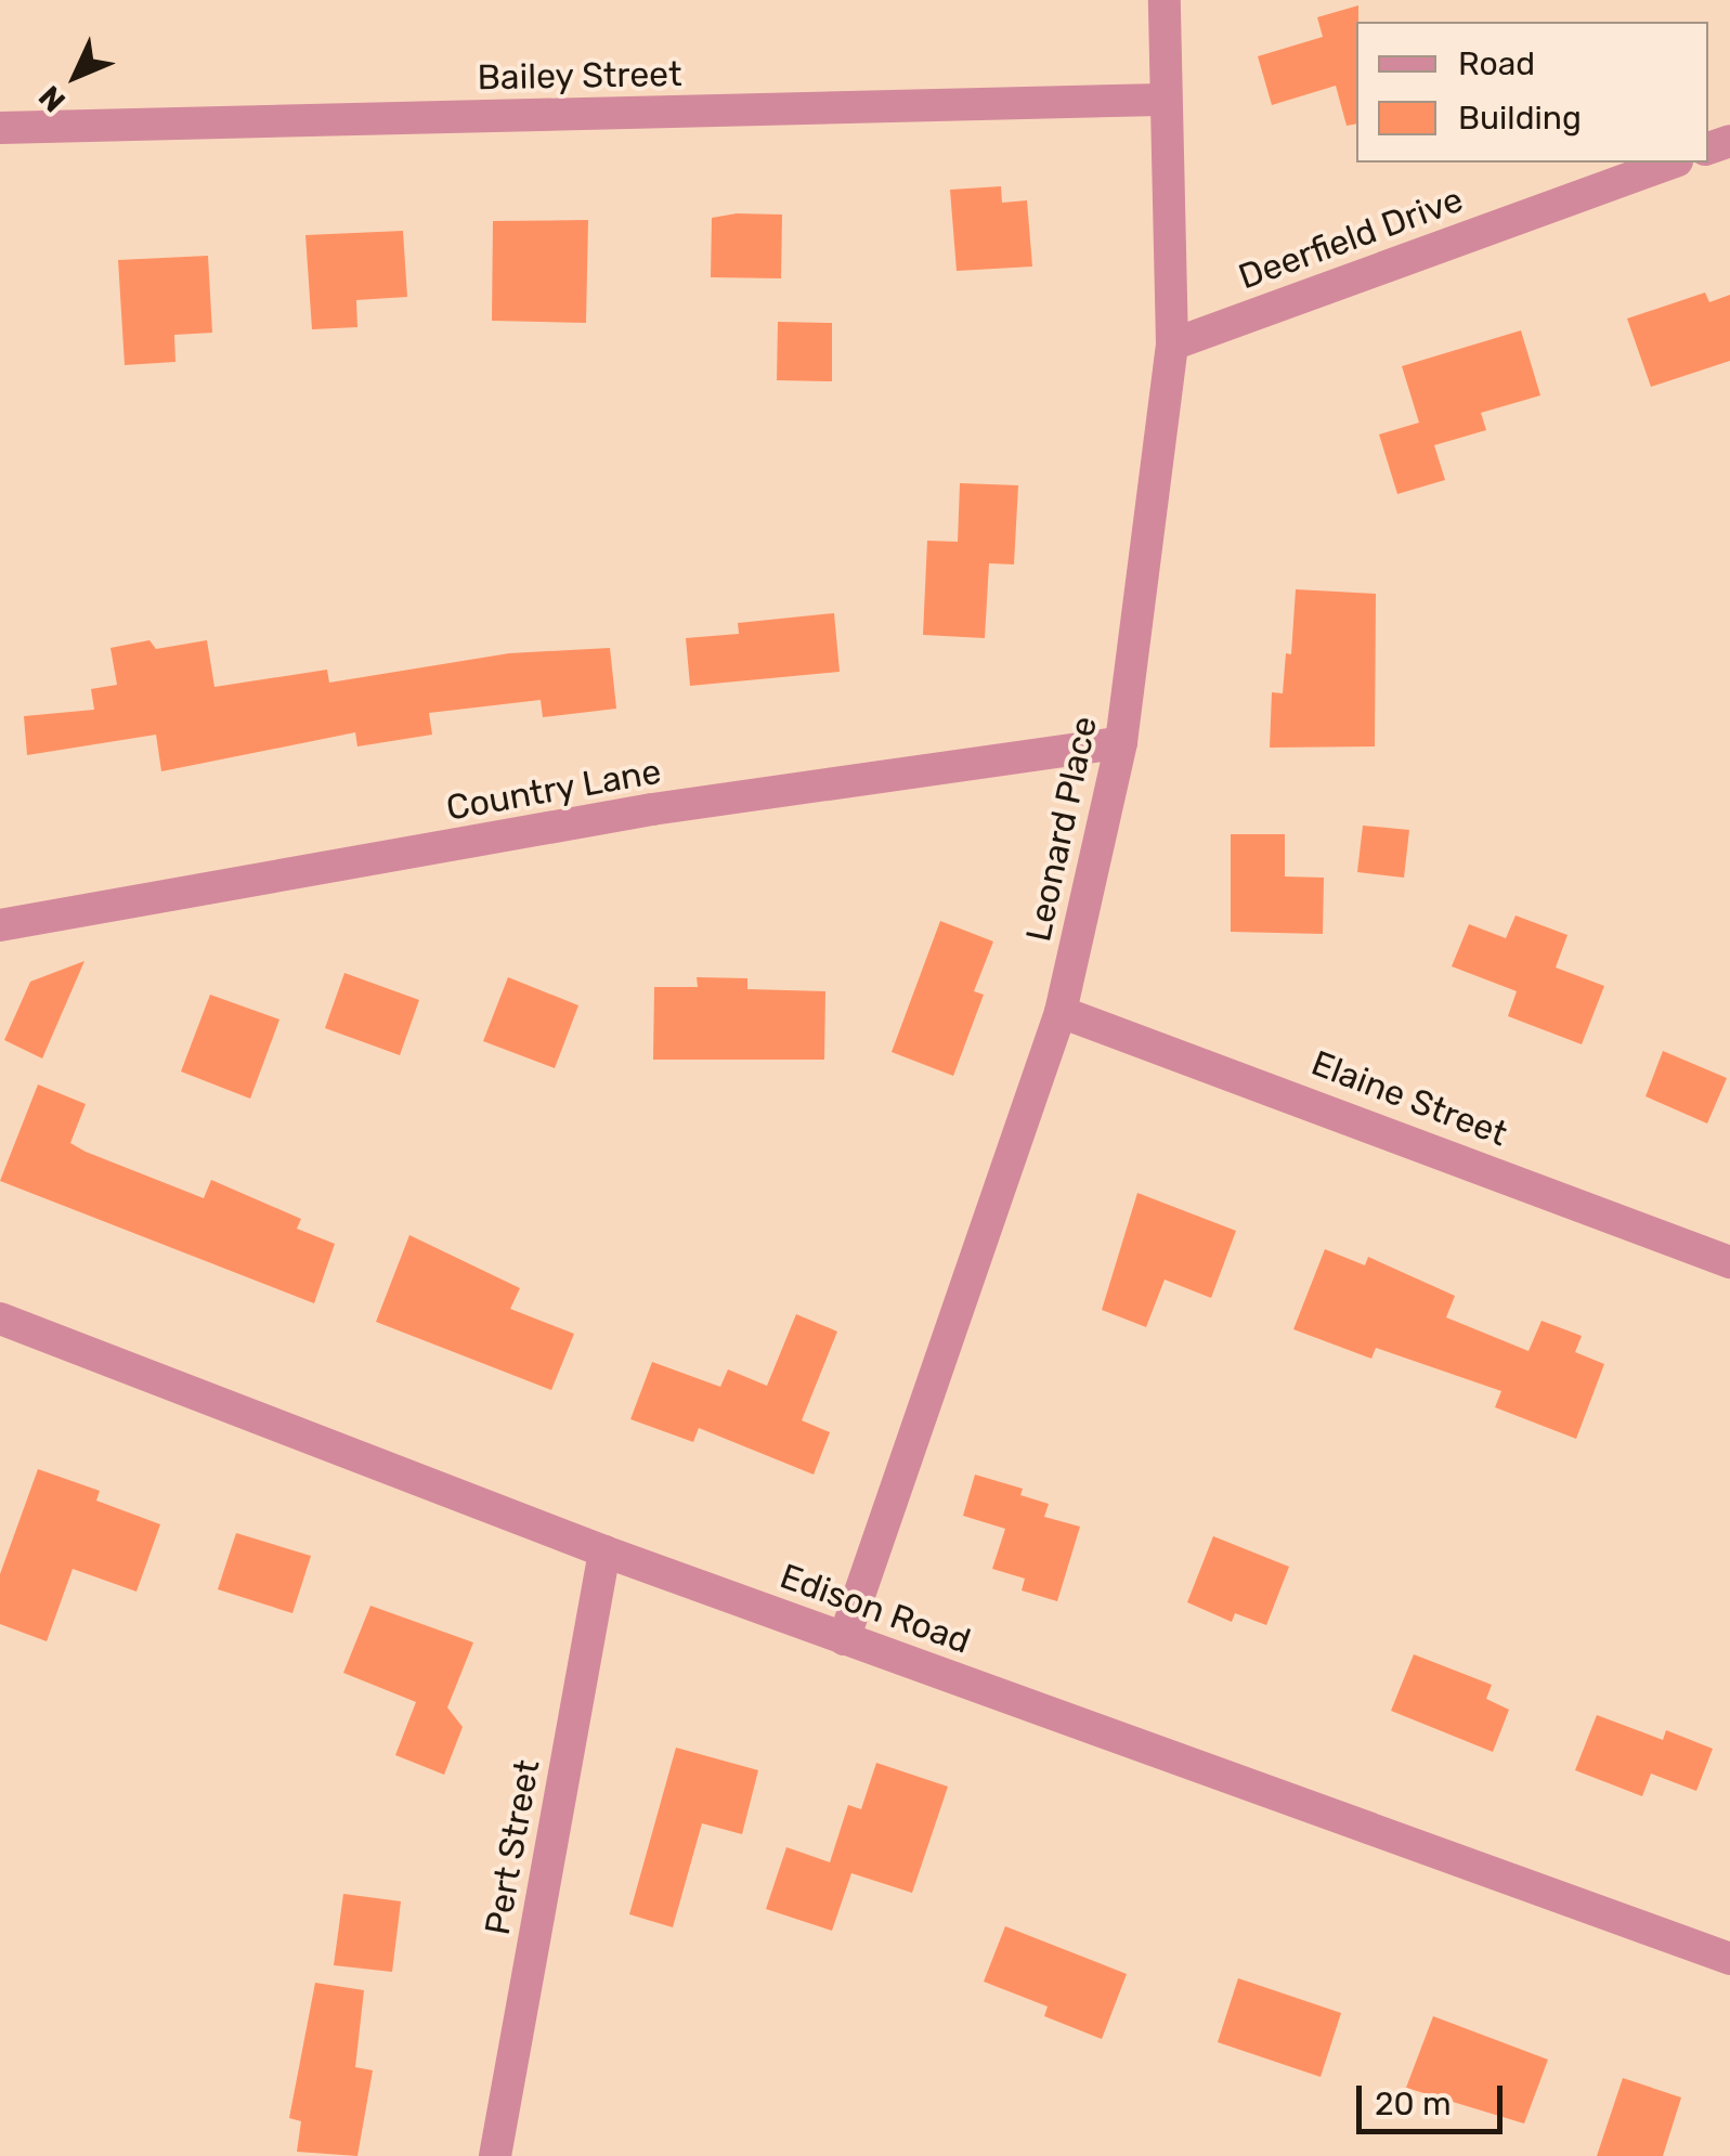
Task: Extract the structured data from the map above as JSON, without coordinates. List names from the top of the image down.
{
  "streets": {
    "street": [
      "Bailey Street",
      "Deerfield Drive",
      "Country Lane",
      "Leonard Place",
      "Elaine Street",
      "Edison Road",
      "Pert Street"
    ]
  },
  "crossings": [
    ["Bailey Street", "Leonard Place"],
    ["Deerfield Drive", "Leonard Place"],
    ["Country Lane", "Leonard Place"],
    ["Leonard Place", "Elaine Street"],
    ["Leonard Place", "Edison Road"],
    ["Edison Road", "Pert Street"]
  ],
  "legend": ["Road", "Building"],
  "scale_bar": "20 m",
  "north": "bottom left"
}
